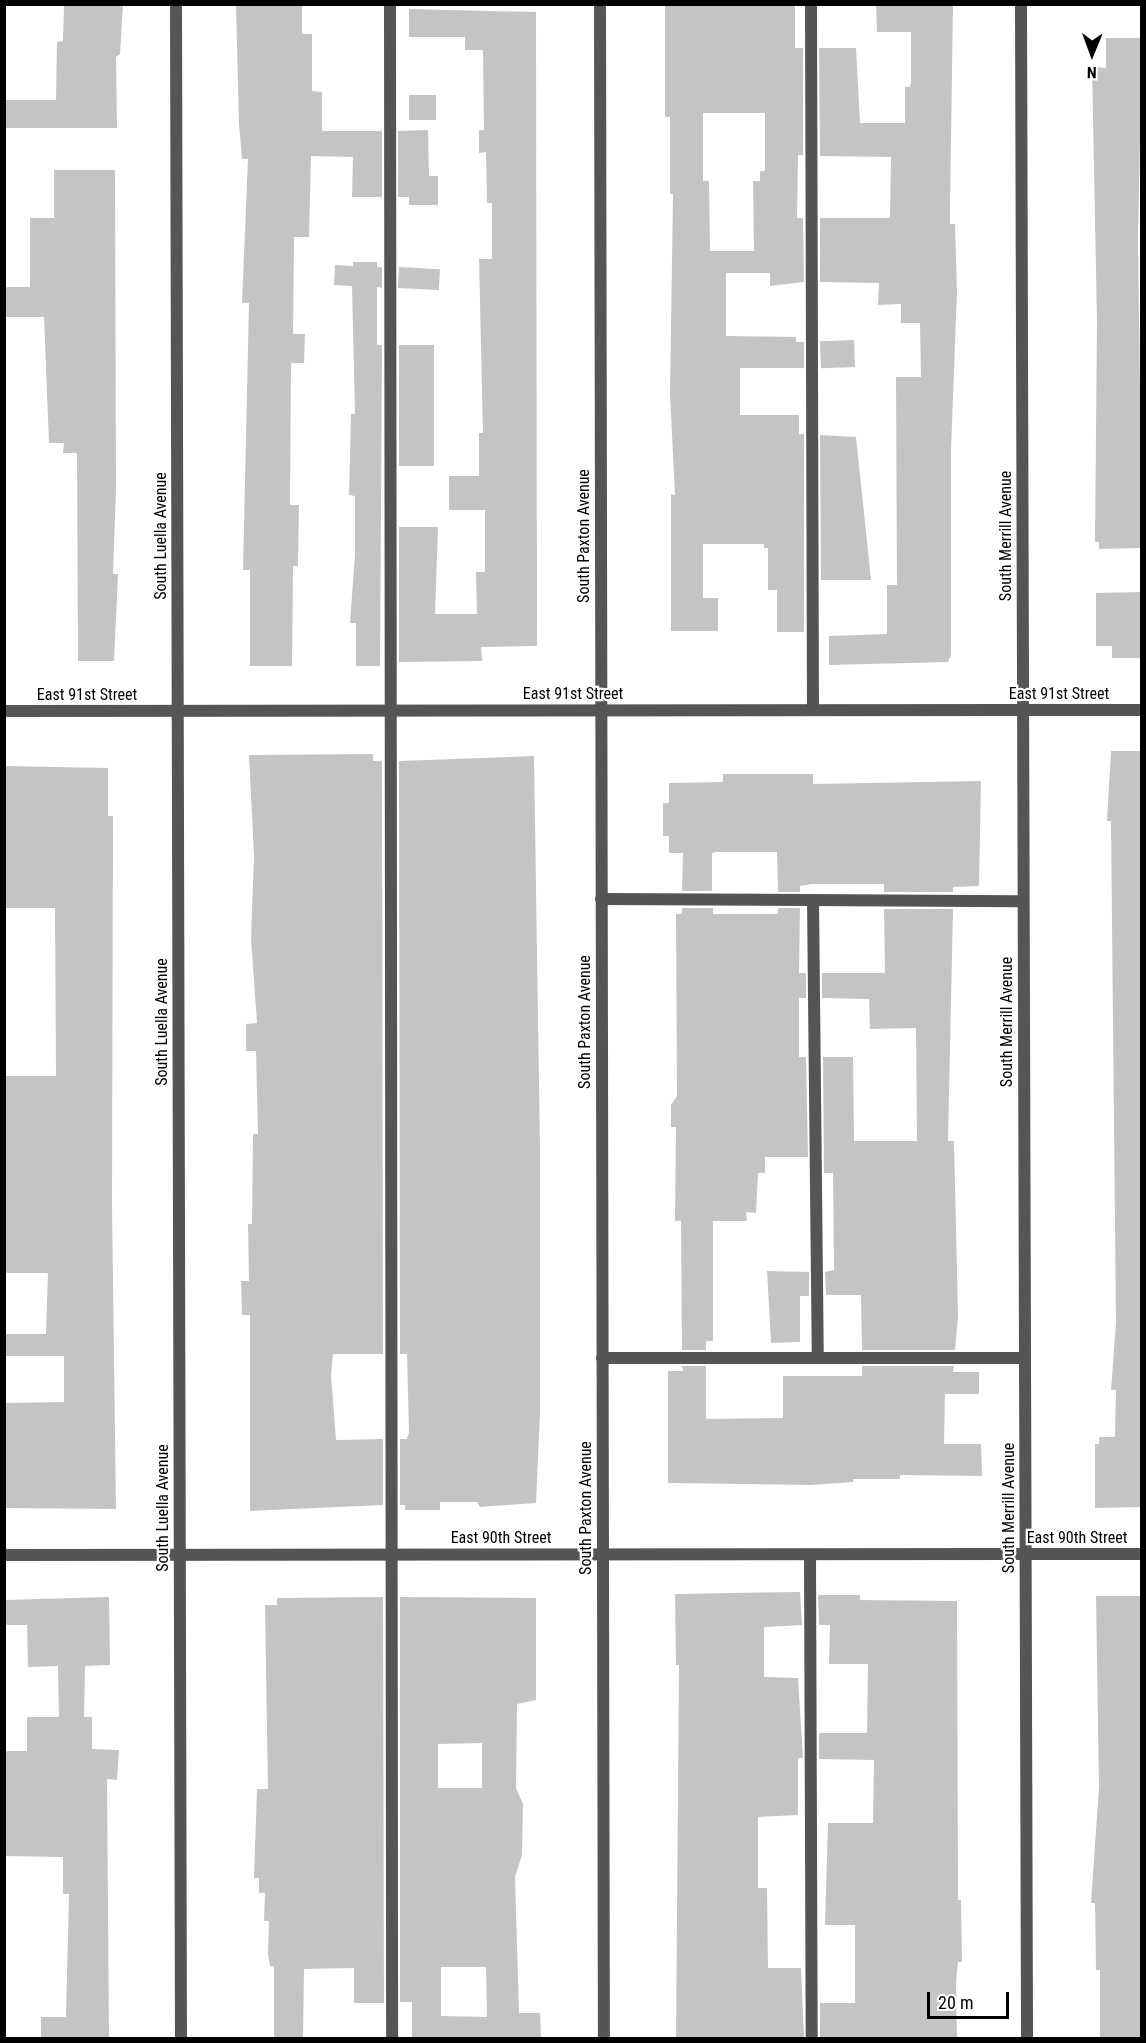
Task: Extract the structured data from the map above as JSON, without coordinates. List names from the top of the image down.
{
  "streets": {
    "street": [
      "South Luella Avenue",
      "South Paxton Avenue",
      "South Merrill Avenue",
      "East 91st Street",
      "East 90th Street"
    ]
  },
  "crossings": [
    ["South Luella Avenue", "East 91st Street"],
    ["South Luella Avenue", "East 90th Street"],
    ["South Paxton Avenue", "East 91st Street"],
    ["South Paxton Avenue", "East 90th Street"],
    ["South Merrill Avenue", "East 91st Street"],
    ["South Merrill Avenue", "East 90th Street"]
  ],
  "scale_bar": "20 m",
  "north": "bottom"
}
